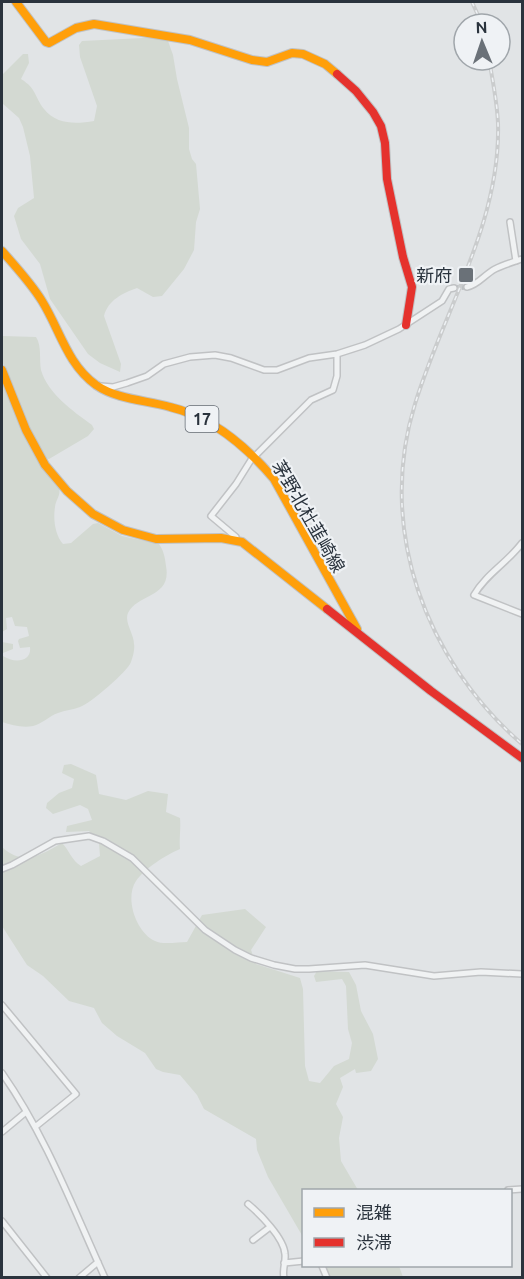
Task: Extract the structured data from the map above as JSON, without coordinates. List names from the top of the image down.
{
  "streets": {
    "main road": ["17", "茅野北杜韮崎線"]
  },
  "places": {
    "transit": ["新府"]
  },
  "legend": ["混雑", "渋滞"],
  "north": "top"
}
